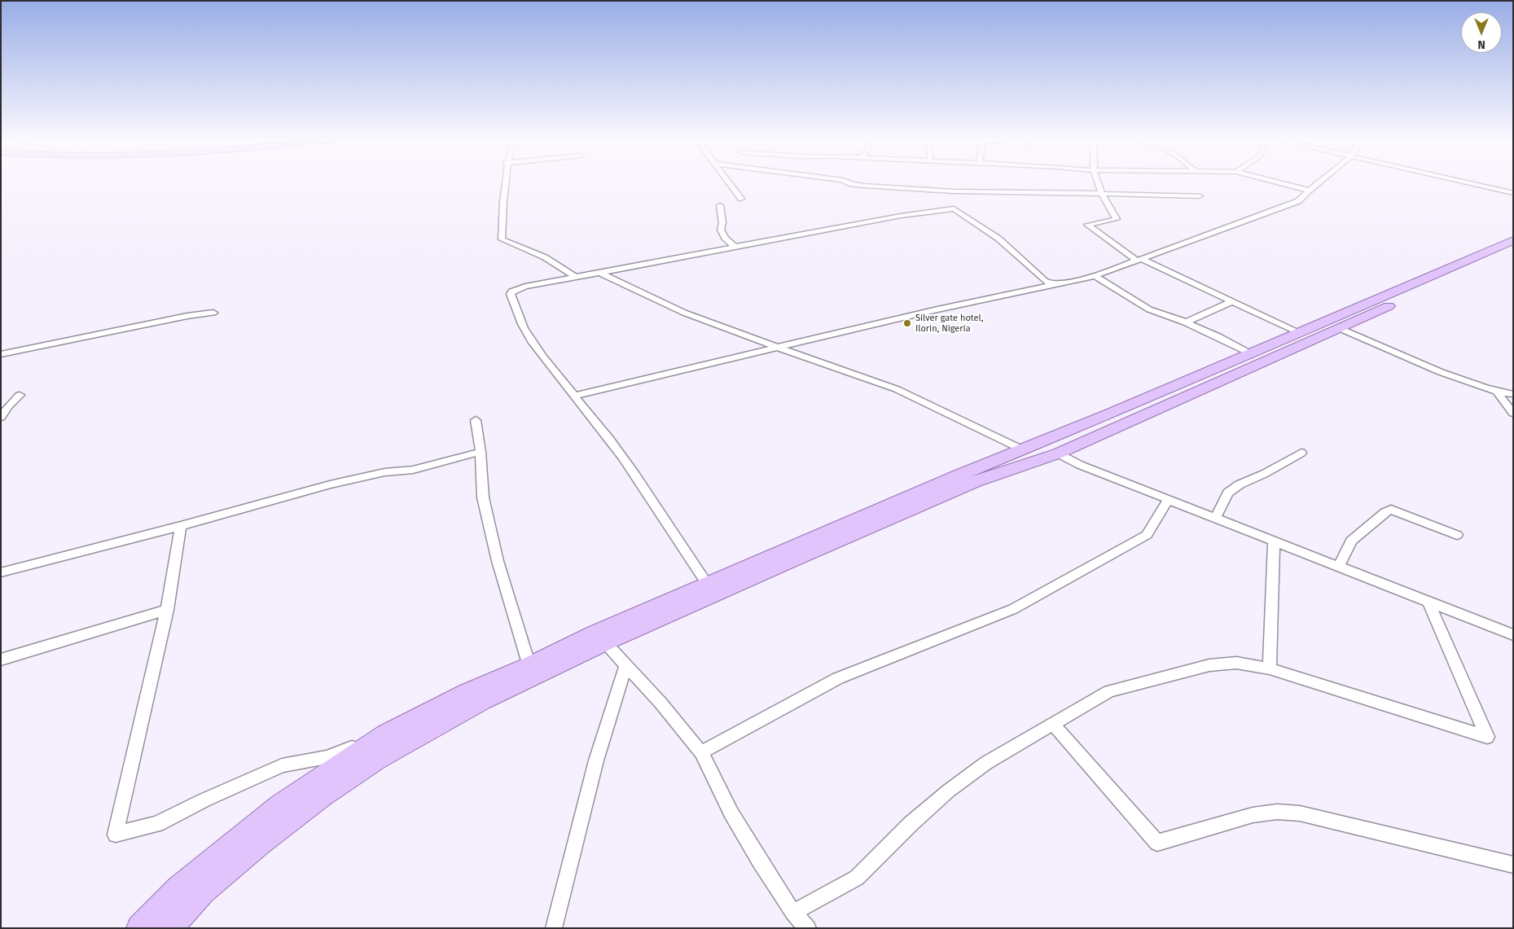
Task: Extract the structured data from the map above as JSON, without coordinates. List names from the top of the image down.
{
  "places": ["Silver gate hotel, Ilorin, Nigeria"],
  "north": "bottom"
}
